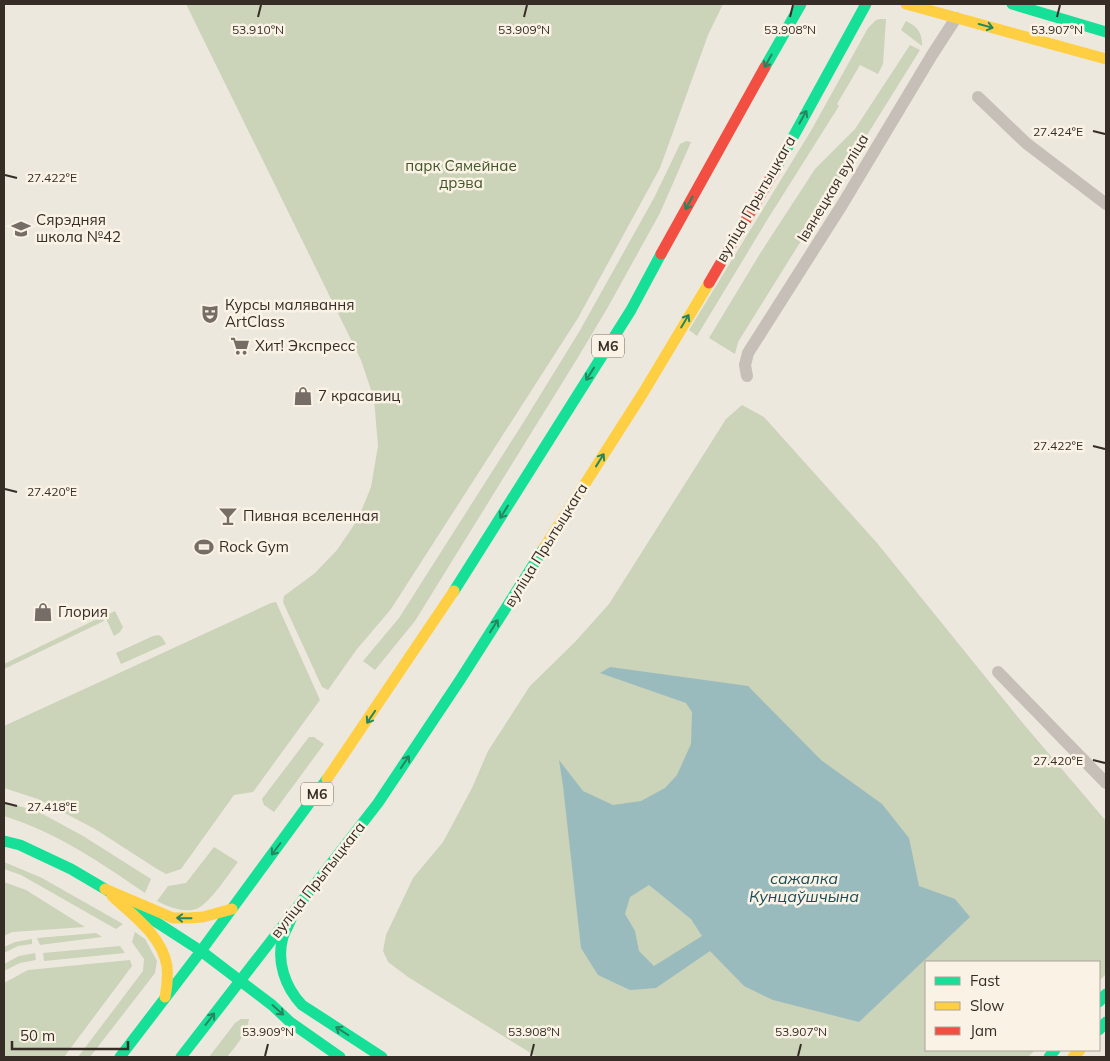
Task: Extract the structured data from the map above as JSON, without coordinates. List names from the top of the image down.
{
  "streets": {
    "main road": ["вуліца Прытыцкага", "М6"],
    "street": ["Івянецкая вуліца"]
  },
  "water": ["сажалка Кунцаўшчына"],
  "parks": ["парк Сямейнае дрэва"],
  "places": {
    "school or university": ["Сярэдняя школа №42"],
    "theatre": ["Курсы малявання ArtClass"],
    "supermarket": ["Хит! Экспресс"],
    "shop": ["7 красавиц", "Глория"],
    "bar": ["Пивная вселенная"],
    "sports": ["Rock Gym"]
  },
  "legend": ["Fast", "Slow", "Jam"],
  "scale_bar": "50 m",
  "coordinates": [
    "53.910°N",
    "53.909°N",
    "53.908°N",
    "53.907°N",
    "27.424°E",
    "27.422°E",
    "27.420°E",
    "27.418°E"
  ]
}
